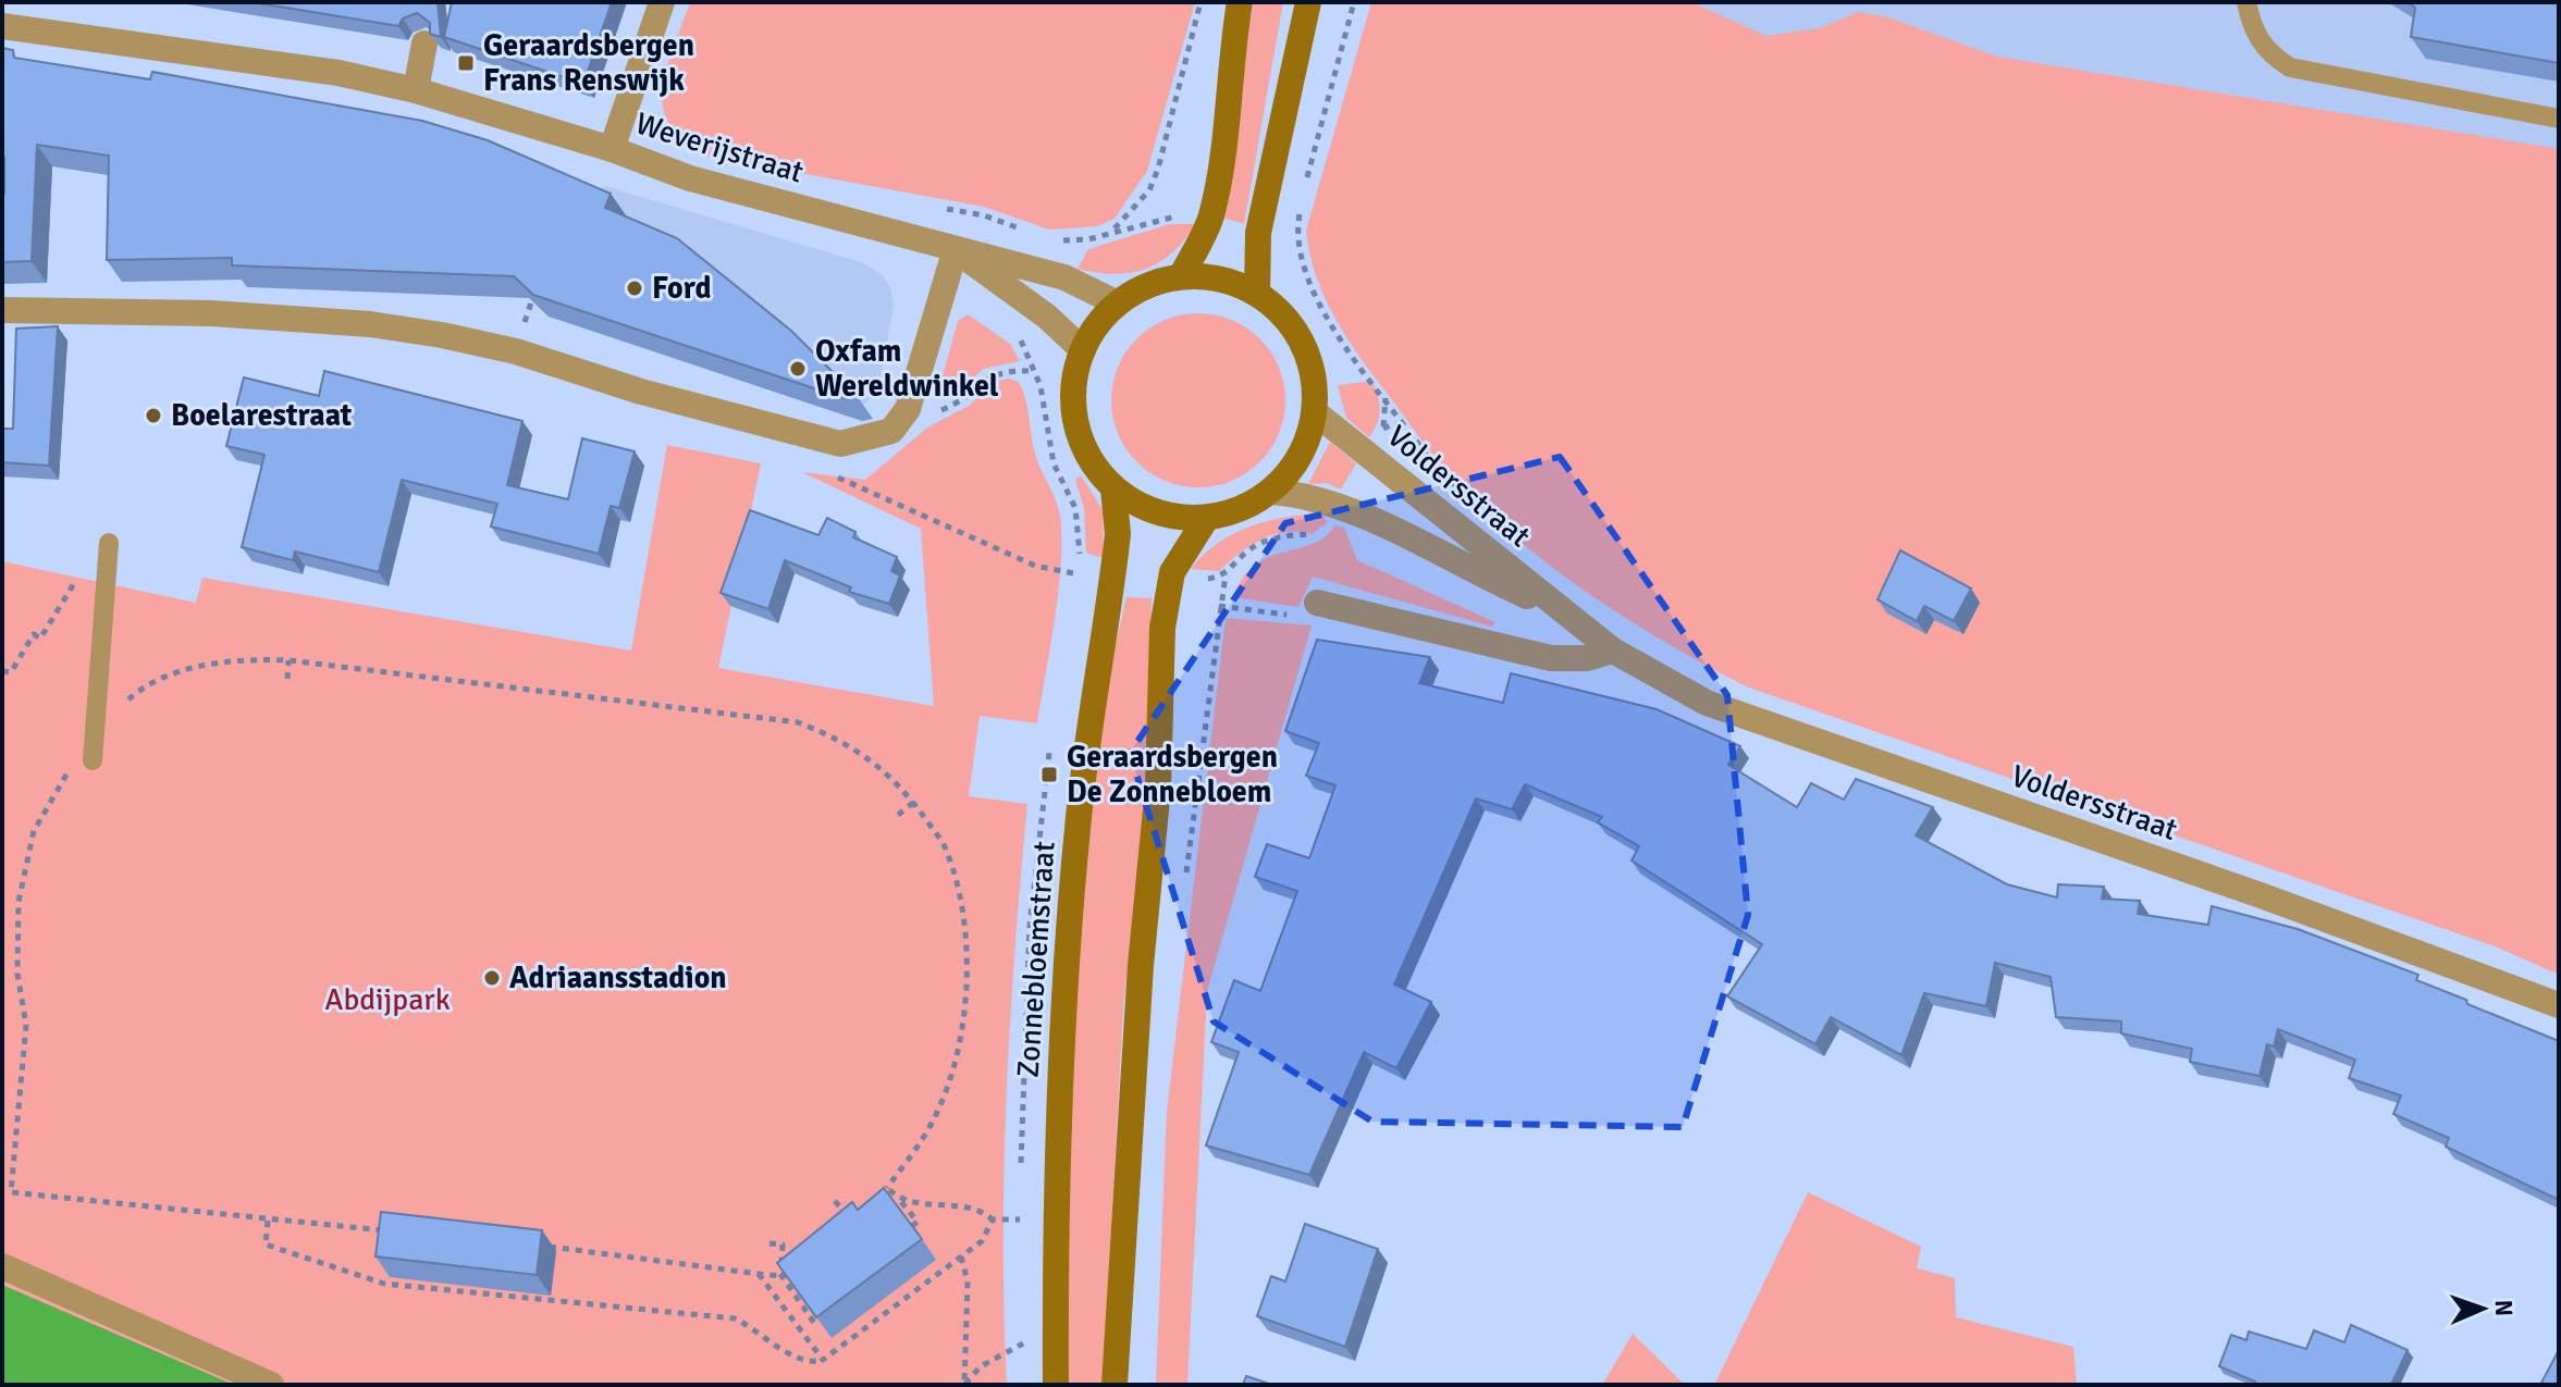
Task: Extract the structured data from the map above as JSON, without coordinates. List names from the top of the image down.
{
  "streets": {
    "main road": ["Zonnebloemstraat"],
    "street": ["Weverijstraat", "Voldersstraat"]
  },
  "crossings": [
    ["Weverijstraat", "Voldersstraat"],
    ["Weverijstraat", "Zonnebloemstraat"],
    ["Voldersstraat", "Zonnebloemstraat"]
  ],
  "parks": ["Abdijpark"],
  "places": {
    "transit": ["Geraardsbergen Frans Renswijk", "Geraardsbergen De Zonnebloem"],
    "other": [
      "Ford",
      "Oxfam Wereldwinkel",
      "Boelarestraat",
      "Adriaansstadion"
    ]
  },
  "north": "right"
}
